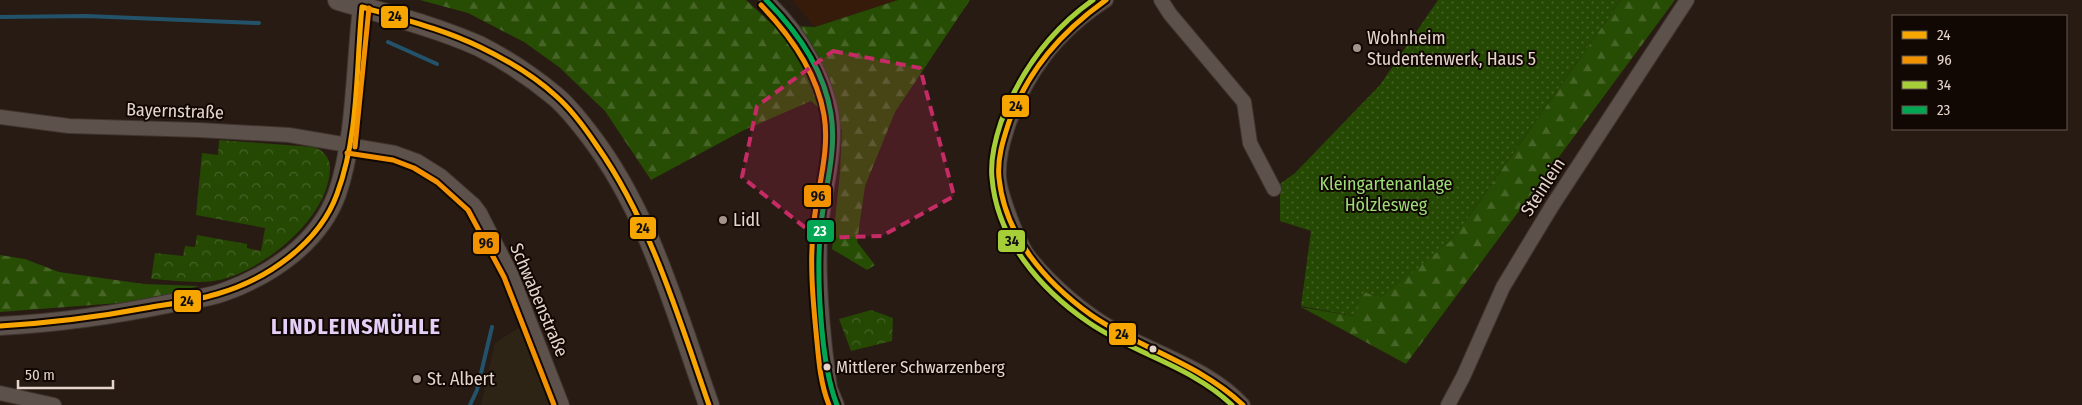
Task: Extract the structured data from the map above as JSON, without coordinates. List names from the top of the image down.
{
  "streets": {
    "street": ["Bayernstraße", "Steinlein", "Schwabenstraße"]
  },
  "crossings": [
    ["Bayernstraße", "Schwabenstraße"]
  ],
  "districts": ["LINDLEINSMÜHLE"],
  "parks": ["Kleingartenanlage Hölzlesweg"],
  "places": [
    "Wohnheim Studentenwerk, Haus 5",
    "Lidl",
    "Mittlerer Schwarzenberg",
    "St. Albert"
  ],
  "lines": [
    "transit line 24",
    "transit line 34",
    "transit line 23",
    "transit line 96"
  ],
  "legend": [
    "24",
    "96",
    "34",
    "23"
  ],
  "scale_bar": "50 m"
}
